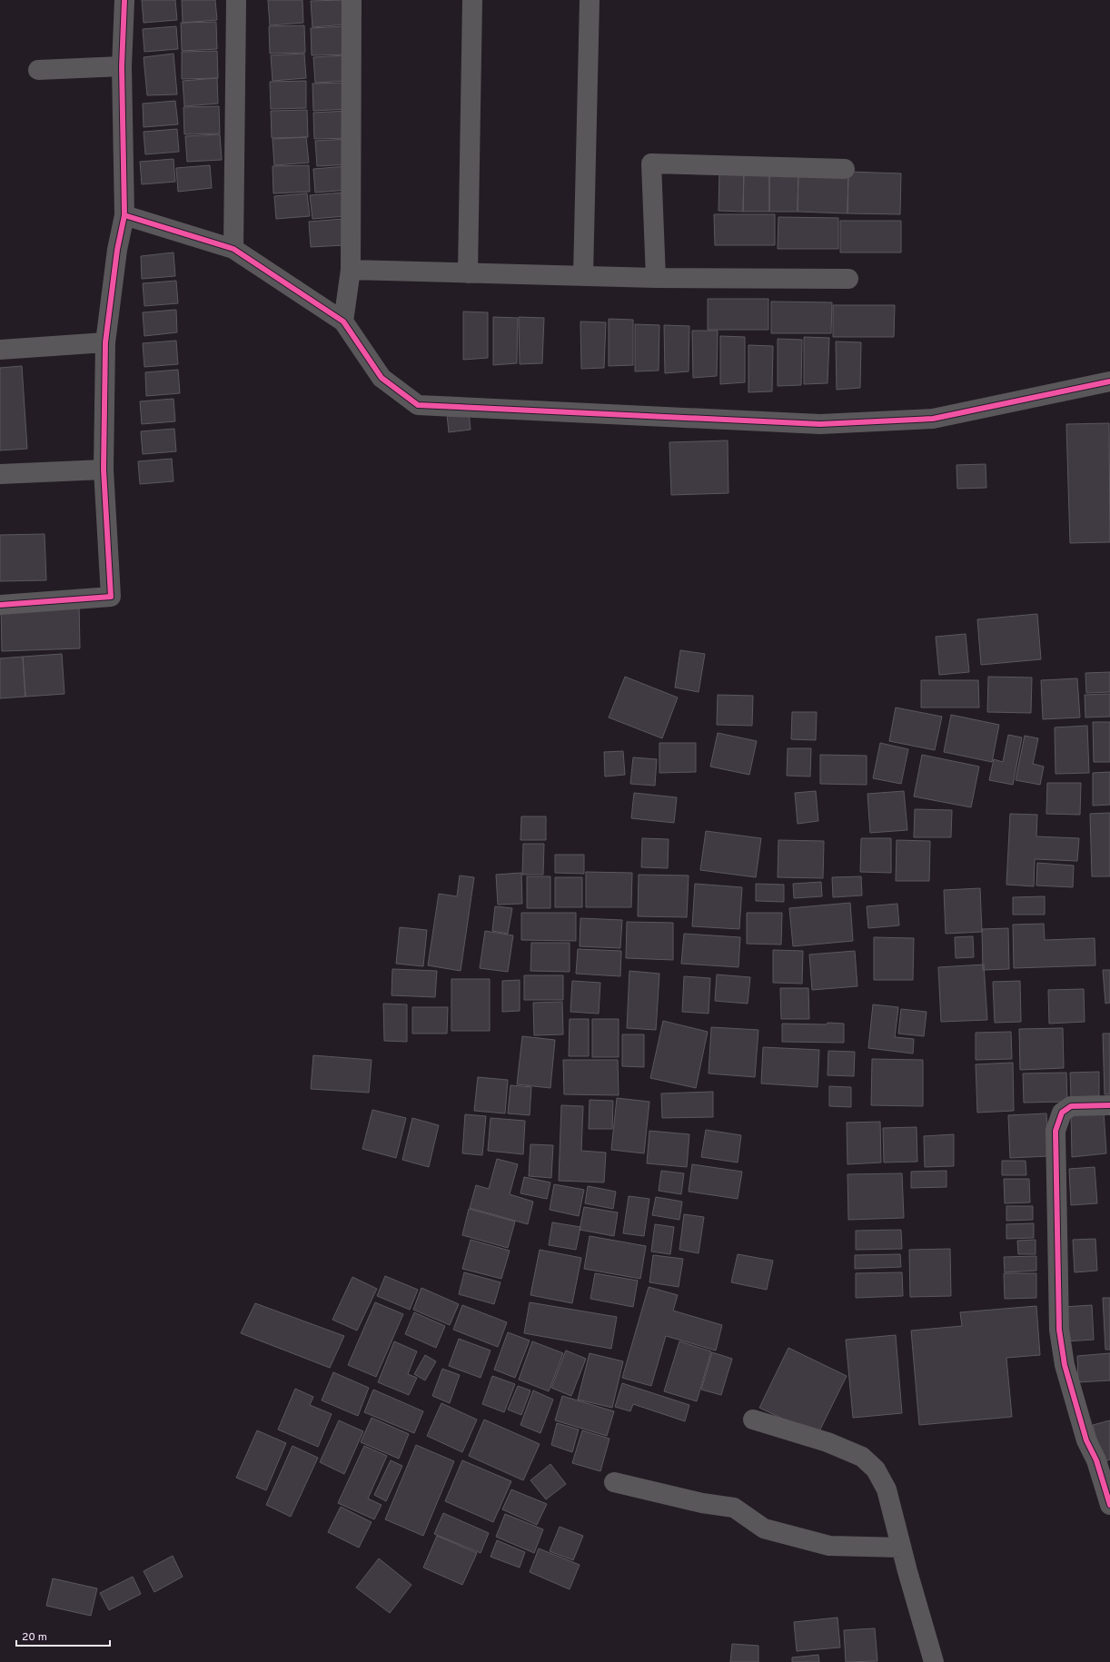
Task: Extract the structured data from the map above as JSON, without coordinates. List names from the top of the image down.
{
  "scale_bar": "20 m"
}
